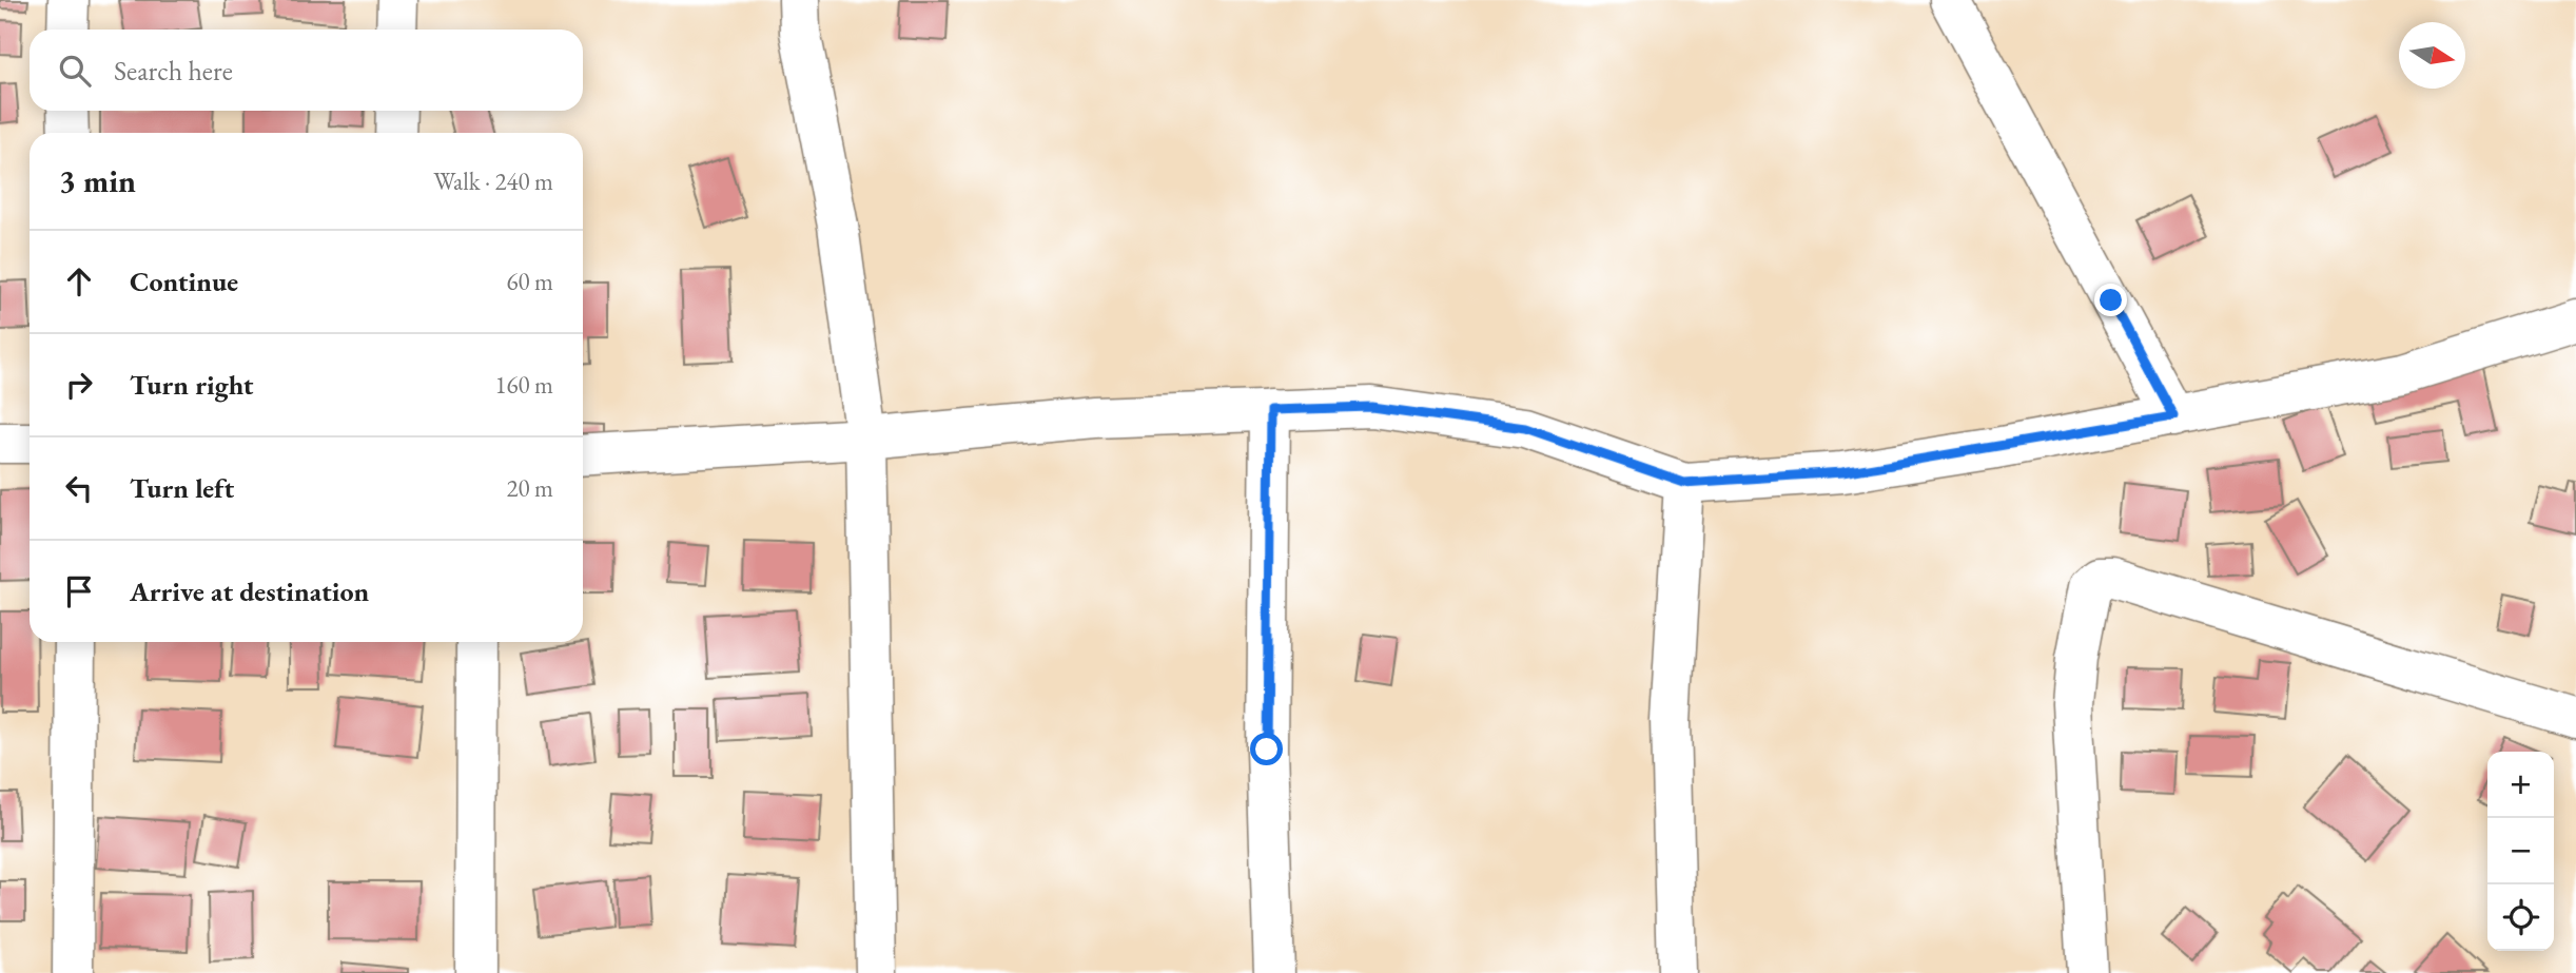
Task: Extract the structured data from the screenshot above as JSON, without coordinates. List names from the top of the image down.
{
  "north": "right",
  "page": {
    "search": "Search here",
    "heading": ["3 min", "Walk · 240 m"],
    "list": [
      ["Continue", "60 m"],
      ["Turn right", "160 m"],
      ["Turn left", "20 m"],
      "Arrive at destination"
    ],
    "map_buttons": ["+", "−"]
  }
}
